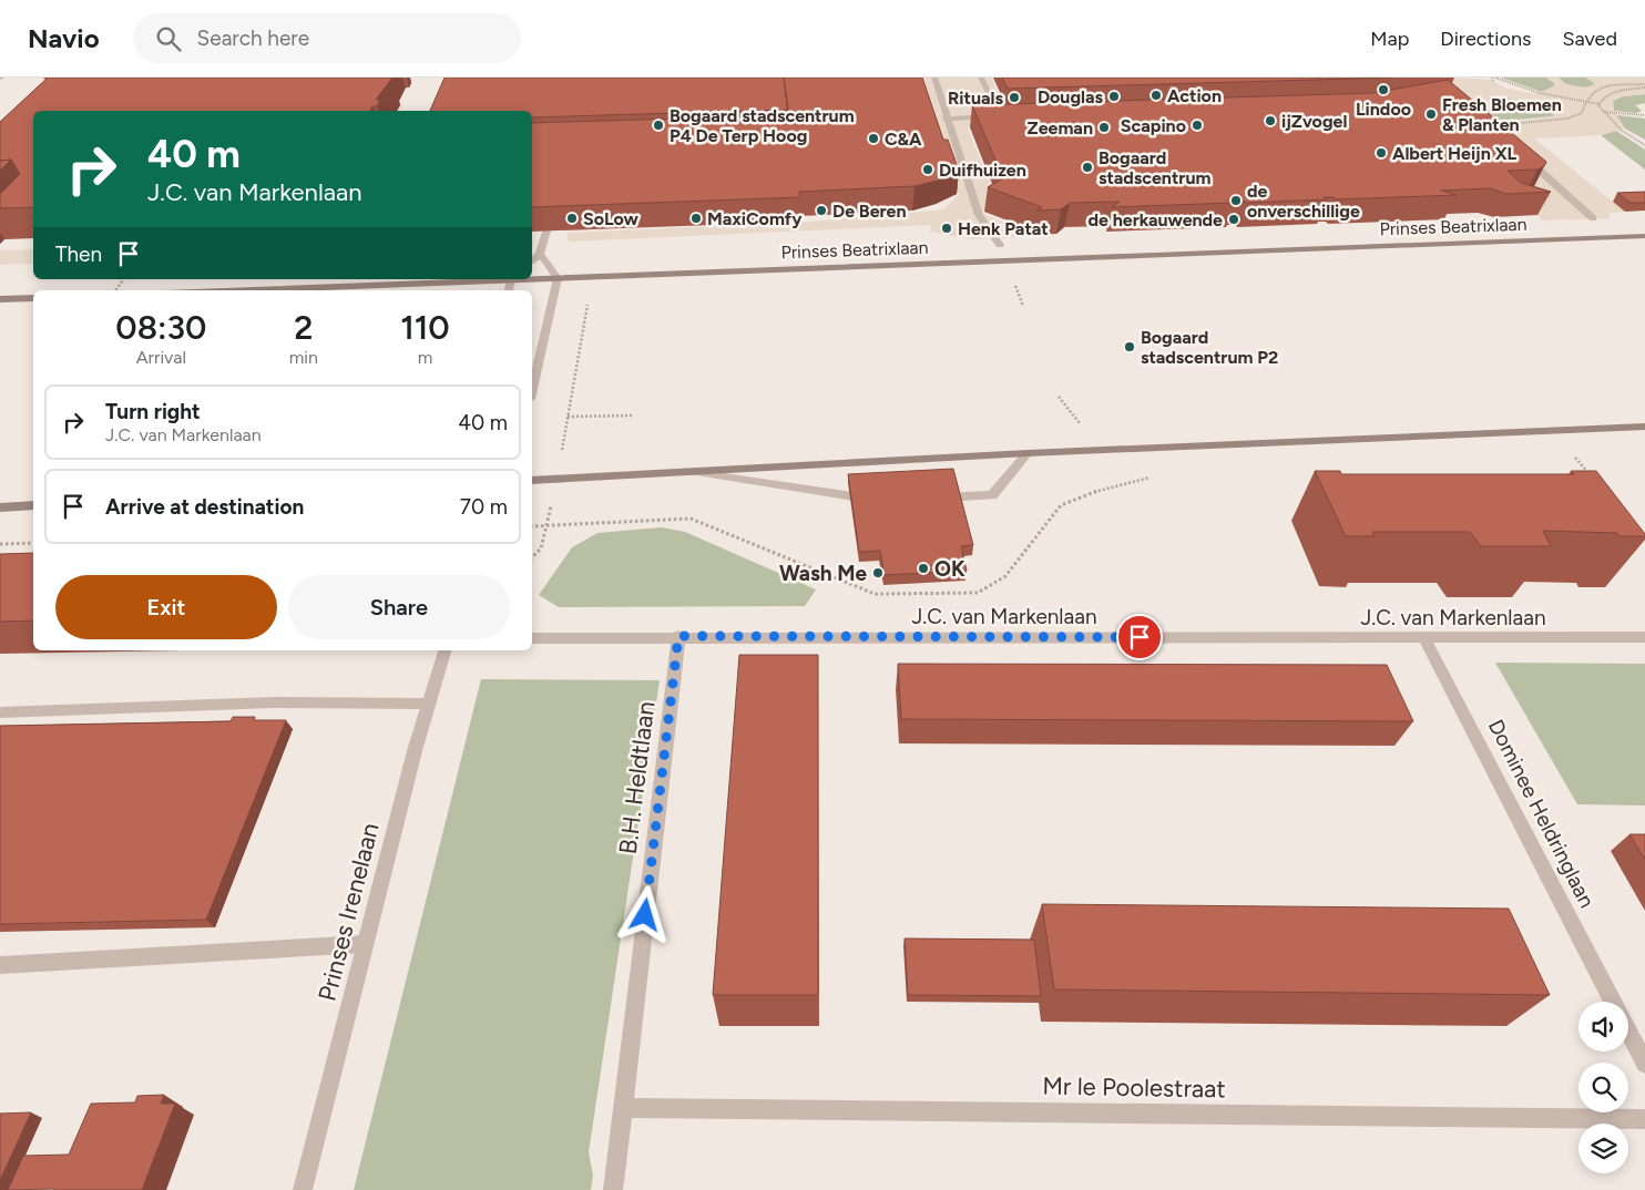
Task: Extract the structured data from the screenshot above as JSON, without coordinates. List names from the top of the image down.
{
  "streets": {
    "main road": ["Prinses Beatrixlaan"],
    "street": [
      "J.C. van Markenlaan",
      "B.H. Heldtlaan",
      "Dominee Heldringlaan",
      "Prinses Irenelaan",
      "Mr le Poolestraat"
    ]
  },
  "crossings": [
    ["J.C. van Markenlaan", "B.H. Heldtlaan"],
    ["J.C. van Markenlaan", "Dominee Heldringlaan"],
    ["B.H. Heldtlaan", "Mr le Poolestraat"]
  ],
  "places": [
    "Lindoo",
    "Action",
    "Douglas",
    "Rituals",
    "Fresh Bloemen & Planten",
    "ijZvogel",
    "Bogaard stadscentrum P4 De Terp Hoog",
    "Scapino",
    "Zeeman",
    "C&A",
    "Albert Heijn XL",
    "Bogaard stadscentrum",
    "Duifhuizen",
    "de onverschillige",
    "De Beren",
    "SoLow",
    "MaxiComfy",
    "de herkauwende",
    "Henk Patat",
    "Bogaard stadscentrum P2",
    "OK",
    "Wash Me"
  ],
  "page": {
    "header": "Navio",
    "search": "Search here",
    "nav": ["Map", "Directions", "Saved"],
    "turn": ["40 m", "J.C. van Markenlaan"],
    "then": "Then",
    "eta": [
      "08:30",
      "Arrival",
      "2",
      "min",
      "110",
      "m"
    ],
    "list": [
      {
        "name": "Turn right",
        "note": "J.C. van Markenlaan",
        "value": "40 m"
      },
      {
        "name": "Arrive at destination",
        "value": "70 m"
      }
    ],
    "buttons": ["Exit", "Share"]
  }
}
